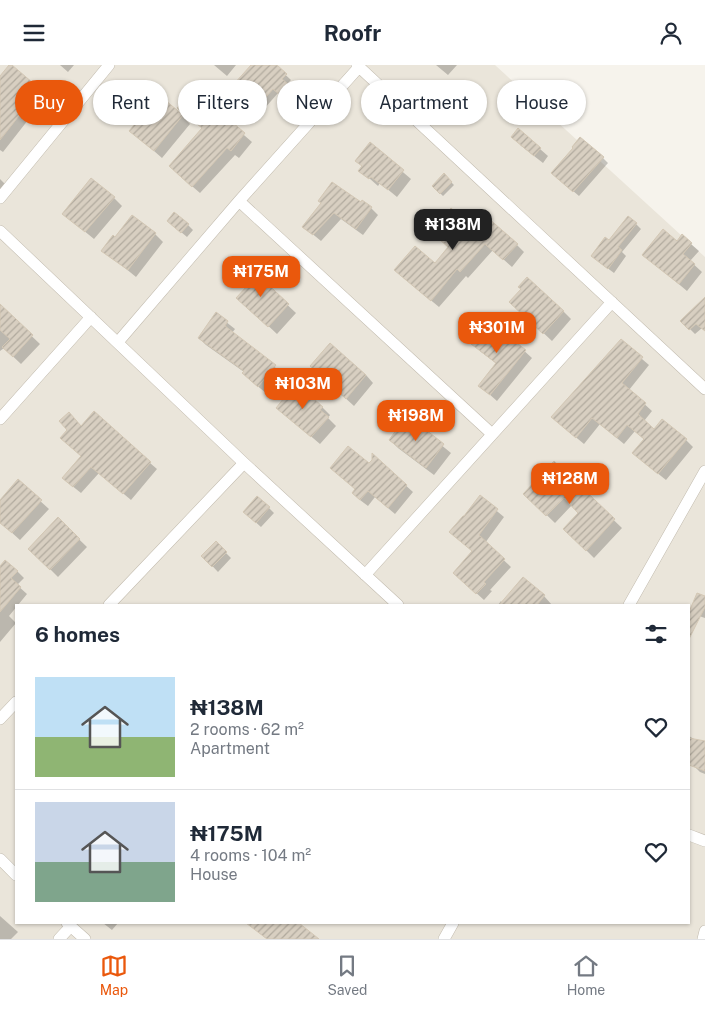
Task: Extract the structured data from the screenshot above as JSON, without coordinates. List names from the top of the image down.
{
  "page": {
    "header": "Roofr",
    "chip": [
      "Buy",
      "Rent",
      "Filters",
      "New",
      "Apartment",
      "House"
    ],
    "price": [
      "₦138M",
      "₦175M",
      "₦301M",
      "₦103M",
      "₦198M",
      "₦128M"
    ],
    "heading": "6 homes",
    "list": [
      {
        "name": "₦138M",
        "note": "2 rooms · 62 m² · Apartment"
      },
      {
        "name": "₦175M",
        "note": "4 rooms · 104 m² · House"
      }
    ],
    "tabs": ["Map", "Saved", "Home"]
  }
}
